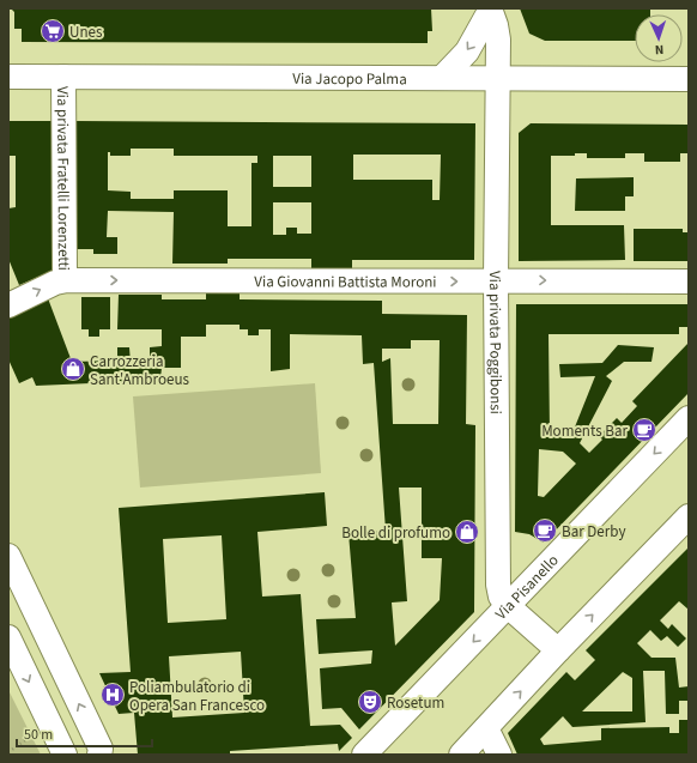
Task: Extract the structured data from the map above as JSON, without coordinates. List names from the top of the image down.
{
  "streets": {
    "street": [
      "Via Jacopo Palma",
      "Via privata Fratelli Lorenzetti",
      "Via Giovanni Battista Moroni",
      "Via privata Poggibonsi",
      "Via Pisanello"
    ]
  },
  "crossings": [
    ["Via Jacopo Palma", "Via privata Fratelli Lorenzetti"],
    ["Via Jacopo Palma", "Via privata Poggibonsi"],
    ["Via privata Fratelli Lorenzetti", "Via Giovanni Battista Moroni"],
    ["Via Giovanni Battista Moroni", "Via privata Poggibonsi"],
    ["Via privata Poggibonsi", "Via Pisanello"]
  ],
  "one_way": ["Via Giovanni Battista Moroni"],
  "places": {
    "supermarket": ["Unes"],
    "shop": ["Carrozzeria Sant'Ambroeus", "Bolle di profumo"],
    "cafe": ["Moments Bar", "Bar Derby"],
    "hospital": ["Poliambulatorio di Opera San Francesco"],
    "theatre": ["Rosetum"]
  },
  "scale_bar": "50 m",
  "north": "bottom"
}
